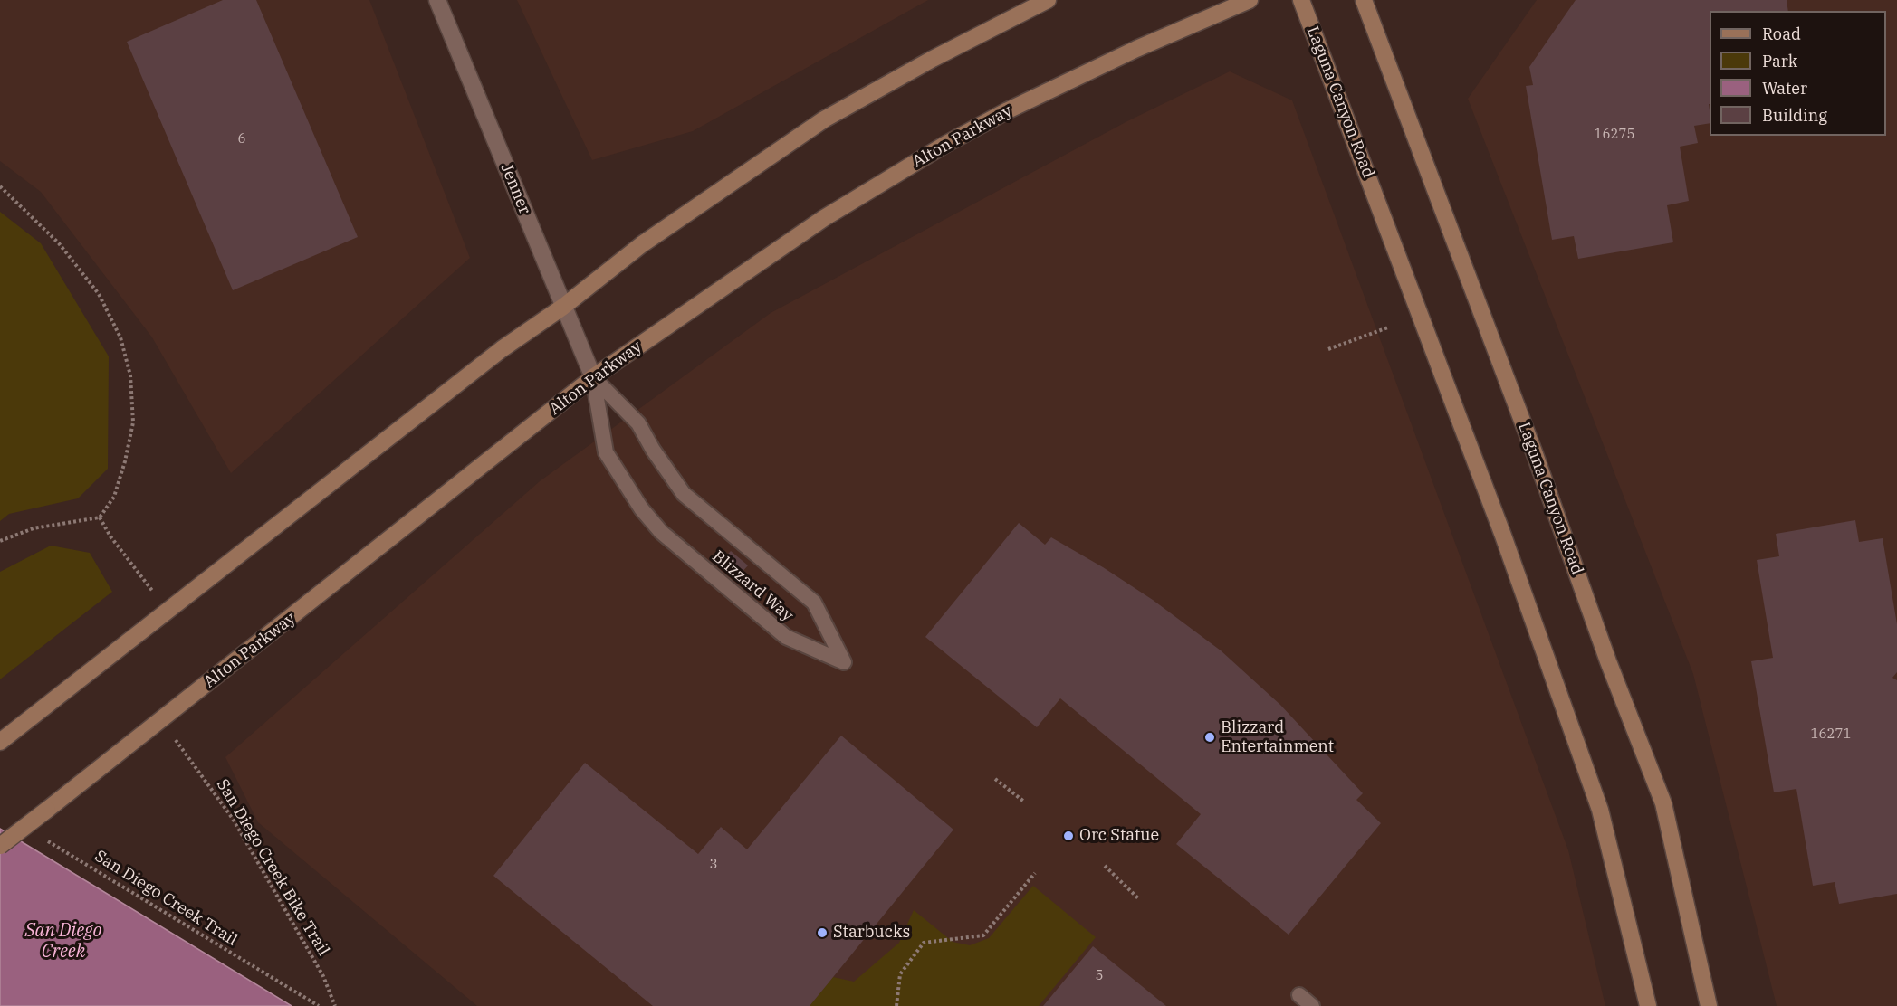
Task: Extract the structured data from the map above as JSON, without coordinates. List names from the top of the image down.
{
  "streets": {
    "main road": ["Laguna Canyon Road", "Alton Parkway"],
    "street": ["Jenner"],
    "lane": ["Blizzard Way"],
    "path": ["San Diego Creek Bike Trail", "San Diego Creek Trail"]
  },
  "crossings": [
    ["Alton Parkway", "Jenner"],
    ["Alton Parkway", "Blizzard Way"],
    ["Alton Parkway", "San Diego Creek Bike Trail"],
    ["Jenner", "Blizzard Way"]
  ],
  "water": ["San Diego Creek"],
  "places": ["Blizzard Entertainment", "Orc Statue", "Starbucks"],
  "house_numbers": [
    "16275",
    "6",
    "16271",
    "3",
    "5"
  ],
  "legend": [
    "Road",
    "Park",
    "Water",
    "Building"
  ]
}
